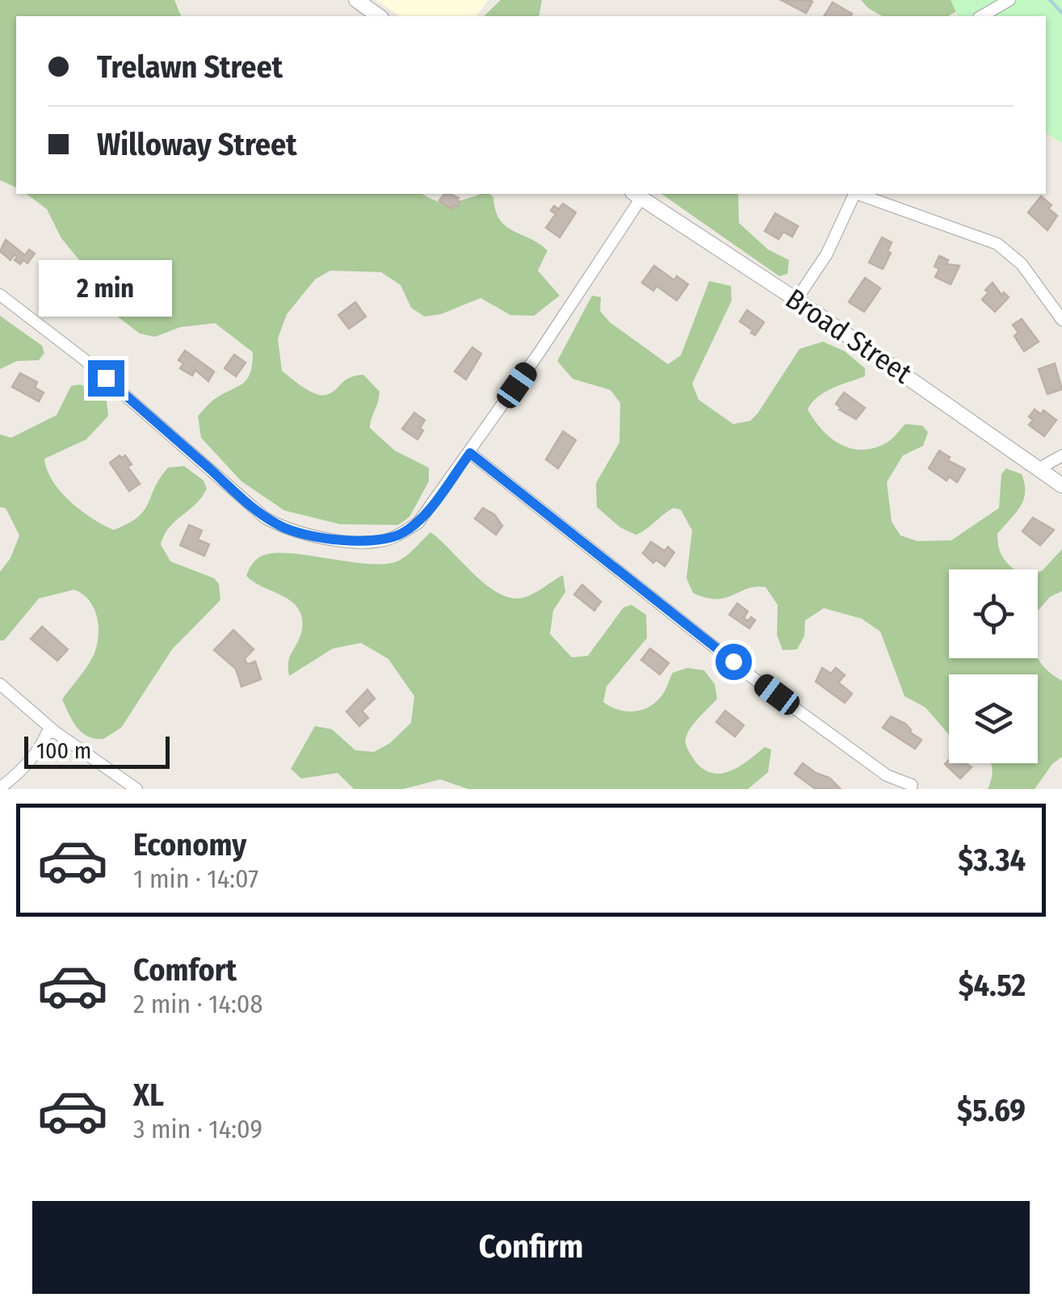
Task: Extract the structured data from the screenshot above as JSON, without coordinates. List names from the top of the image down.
{
  "streets": {
    "street": ["Broad Street"]
  },
  "scale_bar": "100 m",
  "page": {
    "banner": ["Trelawn Street", "Willoway Street"],
    "bubble": "2 min",
    "scale": "100 m",
    "list": [
      {
        "name": "Economy",
        "note": "1 min · 14:07",
        "value": "$3.34"
      },
      {
        "name": "Comfort",
        "note": "2 min · 14:08",
        "value": "$4.52"
      },
      {
        "name": "XL",
        "note": "3 min · 14:09",
        "value": "$5.69"
      }
    ],
    "buttons": "Confirm"
  }
}
